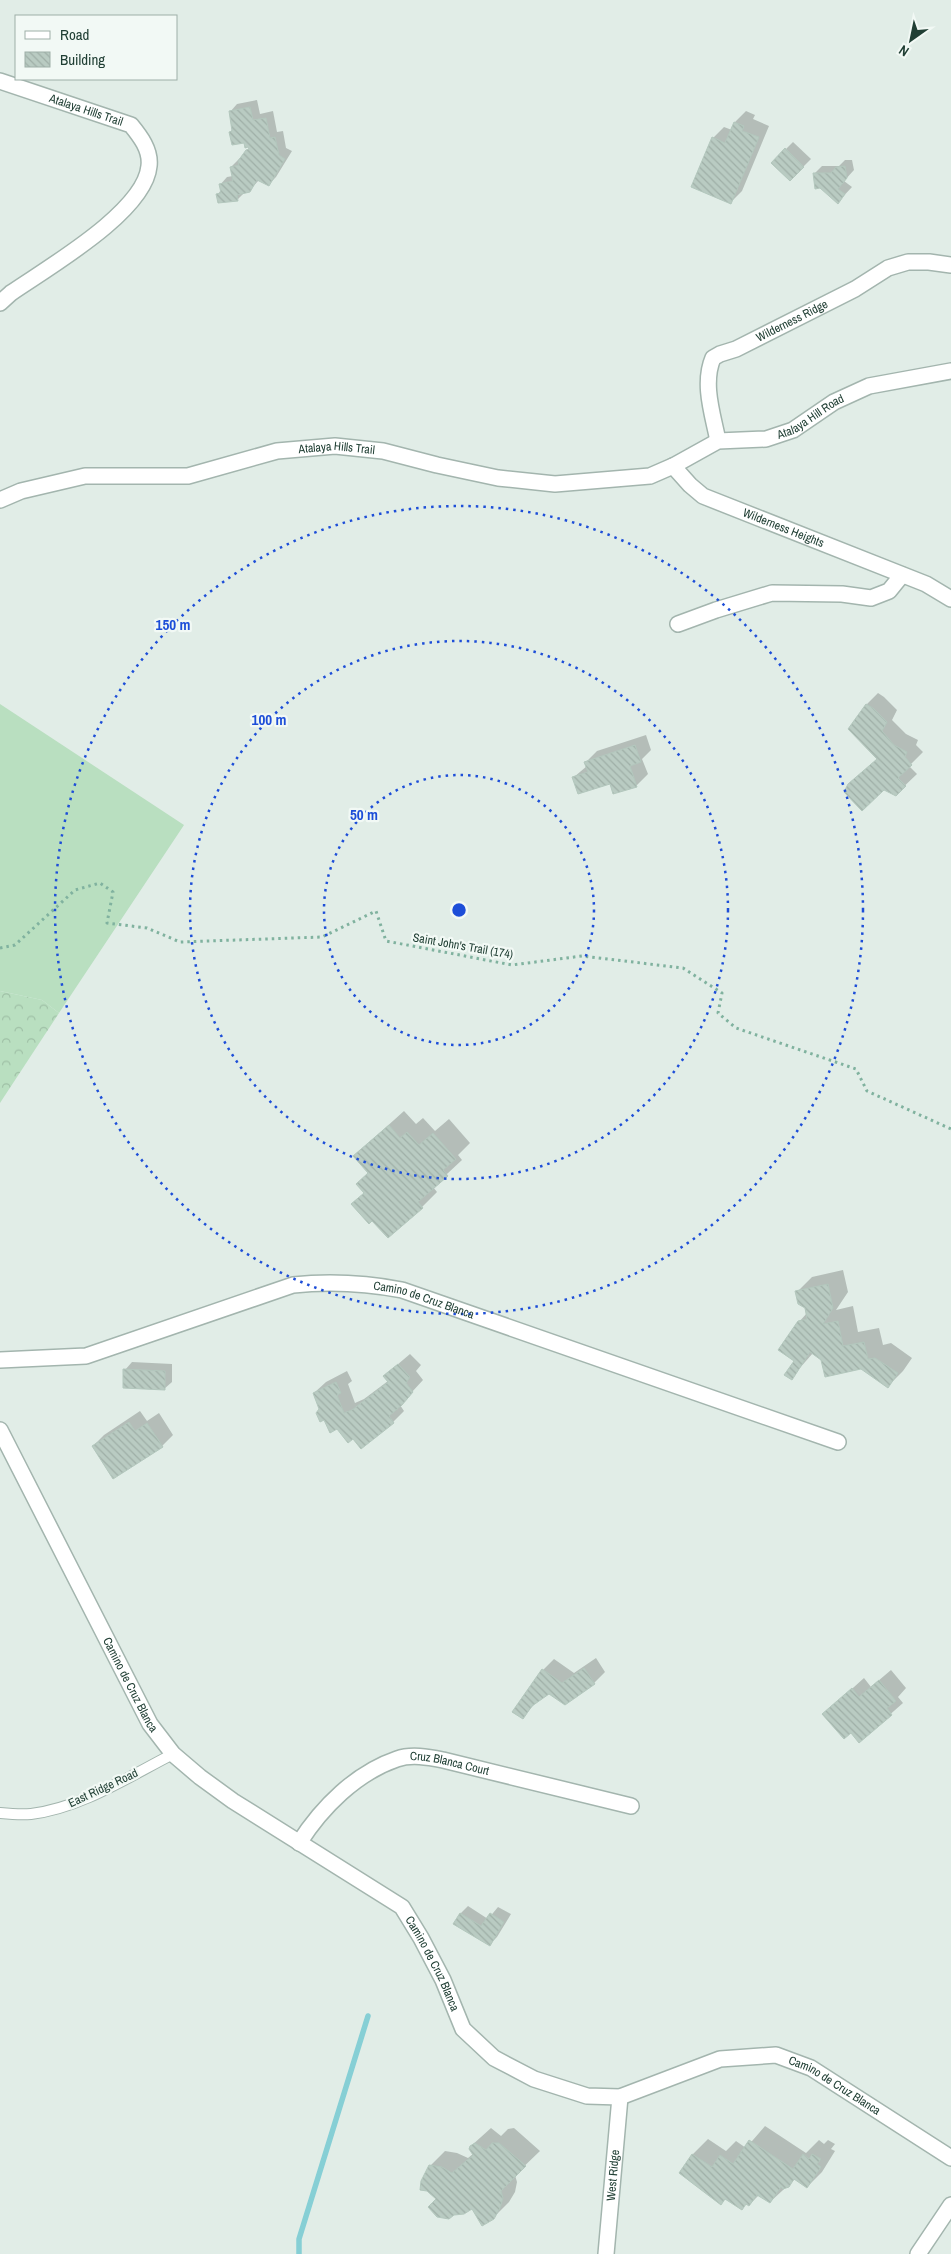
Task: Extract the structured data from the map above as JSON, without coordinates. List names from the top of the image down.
{
  "streets": {
    "street": [
      "Atalaya Hills Trail",
      "Wilderness Ridge",
      "Atalaya Hill Road",
      "Wilderness Heights",
      "Camino de Cruz Blanca",
      "Cruz Blanca Court",
      "West Ridge"
    ],
    "lane": ["East Ridge Road"],
    "path": ["Saint John's Trail (174)"]
  },
  "crossings": [
    ["Atalaya Hills Trail", "Atalaya Hill Road"],
    ["Atalaya Hills Trail", "Wilderness Heights"],
    ["Wilderness Ridge", "Atalaya Hill Road"],
    ["Atalaya Hill Road", "Wilderness Heights"],
    ["Camino de Cruz Blanca", "Cruz Blanca Court"],
    ["Camino de Cruz Blanca", "East Ridge Road"],
    ["Camino de Cruz Blanca", "West Ridge"]
  ],
  "legend": ["Road", "Building"],
  "north": "bottom left",
  "rings": ["150 m", "100 m", "50 m"]
}
